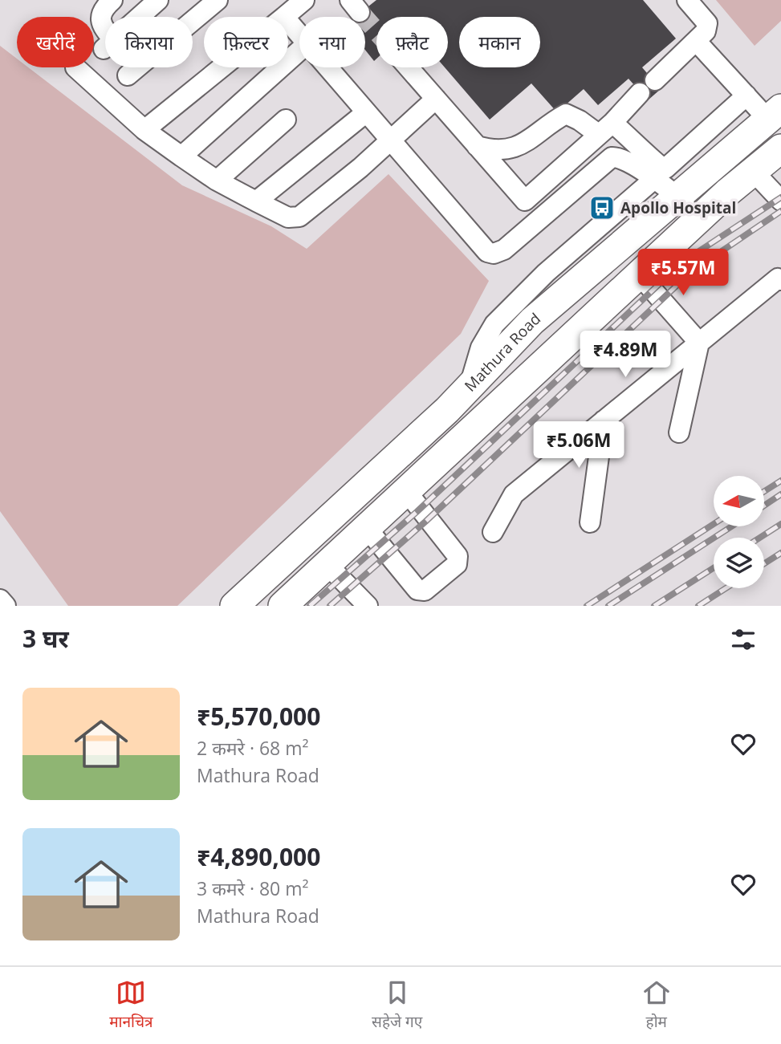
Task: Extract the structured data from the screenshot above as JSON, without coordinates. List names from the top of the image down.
{
  "streets": {
    "highway": ["Mathura Road"]
  },
  "places": {
    "bus stop": ["Apollo Hospital"]
  },
  "north": "left",
  "page": {
    "chip": [
      "खरीदें",
      "किराया",
      "फ़िल्टर",
      "नया",
      "फ़्लैट",
      "मकान"
    ],
    "price": ["₹5.57M", "₹4.89M", "₹5.06M"],
    "heading": "3 घर",
    "list": [
      {
        "name": "₹5,570,000",
        "note": "2 कमरे · 68 m² · Mathura Road"
      },
      {
        "name": "₹4,890,000",
        "note": "3 कमरे · 80 m² · Mathura Road"
      }
    ],
    "tabs": ["मानचित्र", "सहेजे गए", "होम"]
  }
}
